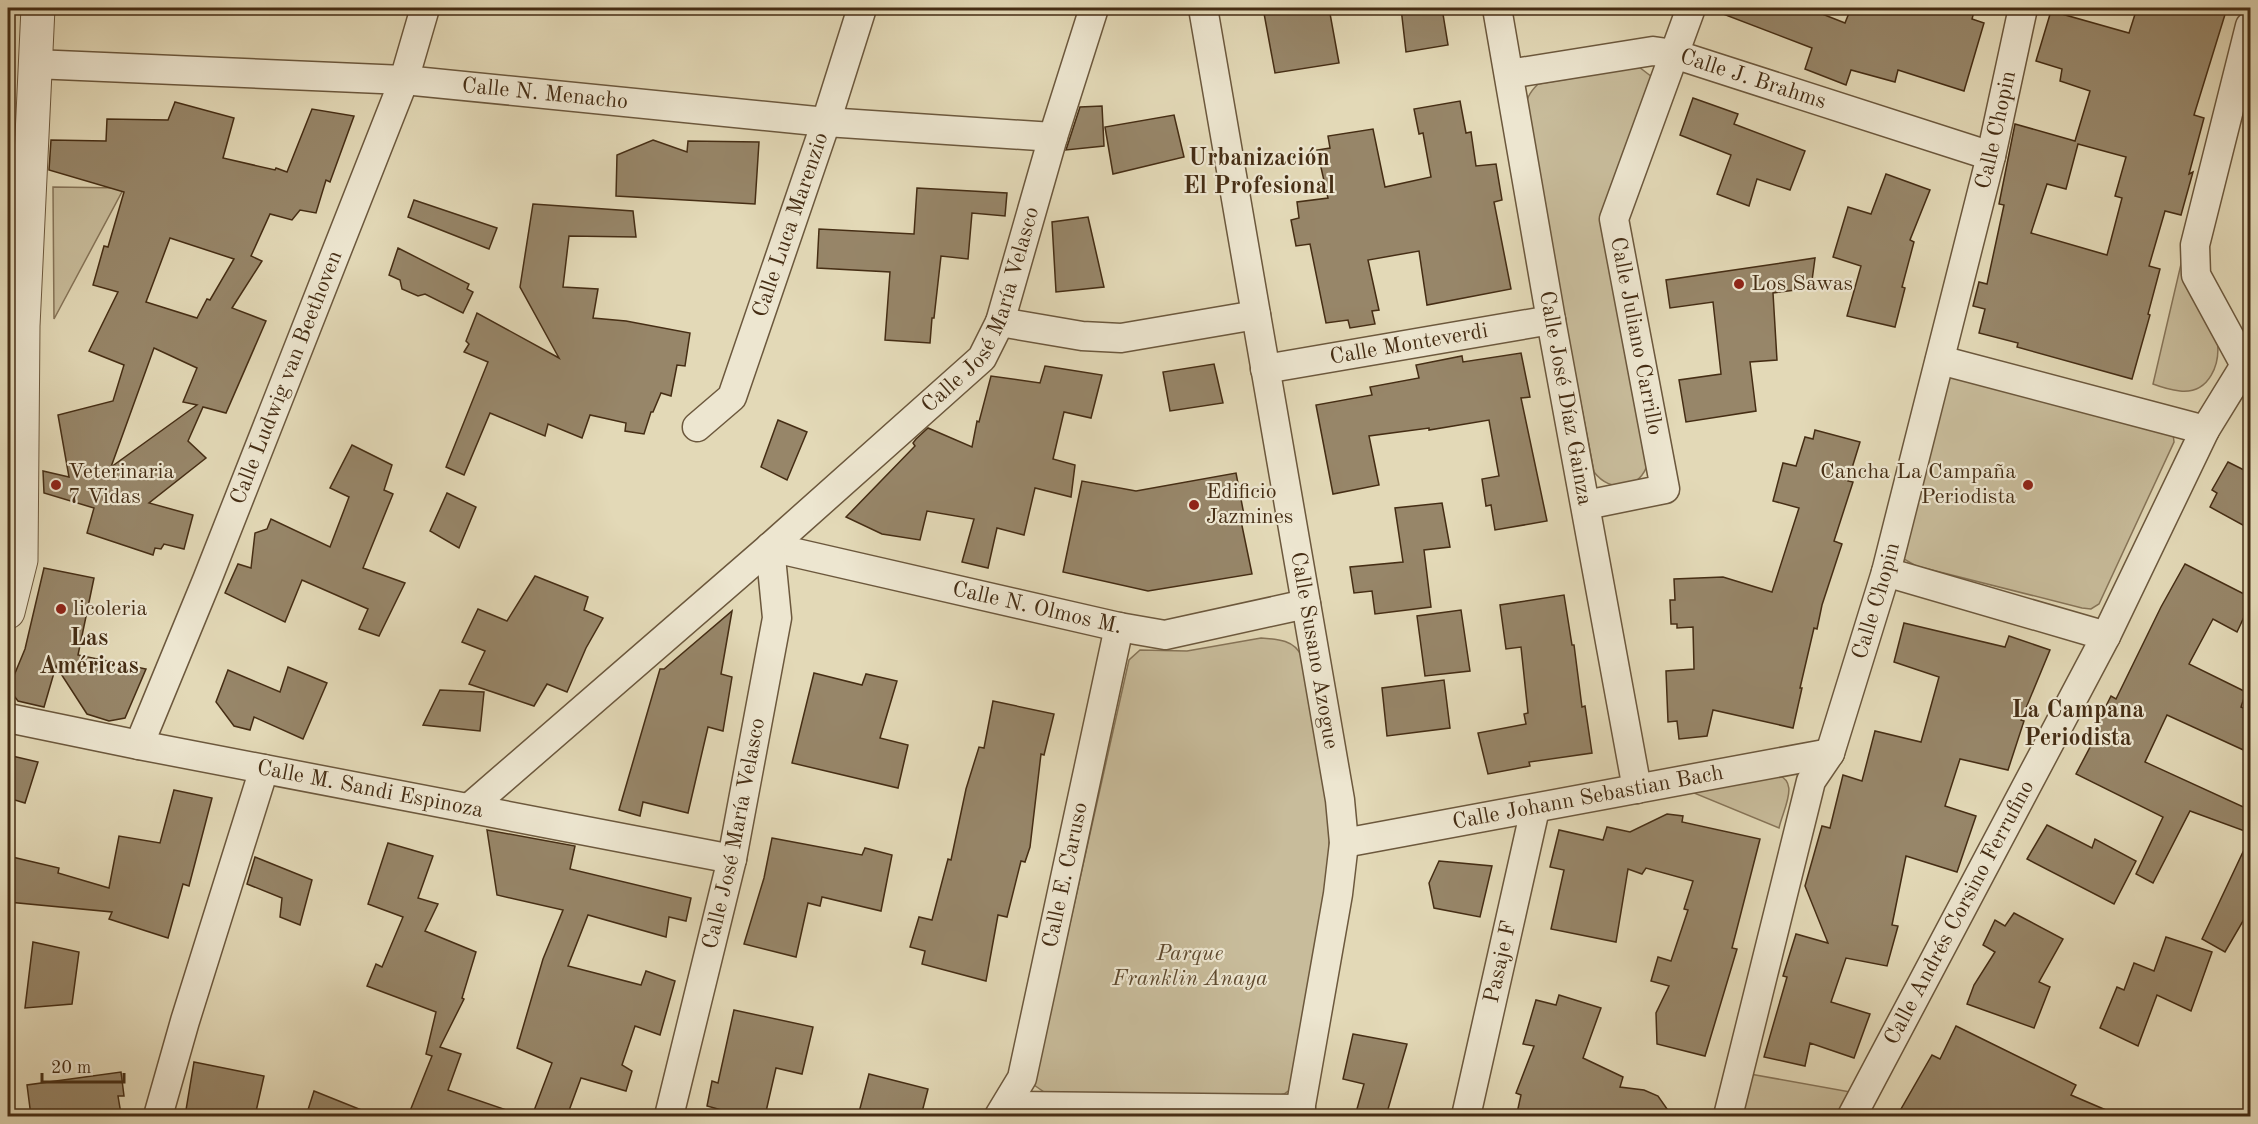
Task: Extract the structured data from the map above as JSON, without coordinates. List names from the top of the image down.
{
  "streets": {
    "street": [
      "Calle J. Brahms",
      "Calle N. Menacho",
      "Calle Chopin",
      "Calle Luca Marenzio",
      "Calle José María Velasco",
      "Calle Juliano Carrillo",
      "Calle Monteverdi",
      "Calle Ludwig van Beethoven",
      "Calle José Díaz Gainza",
      "Calle N. Olmos M.",
      "Calle Susano Azogue",
      "Calle M. Sandi Espinoza",
      "Calle Johann Sebastian Bach",
      "Calle E. Caruso",
      "Calle Andrés Corsino Ferrufino",
      "Pasaje F"
    ]
  },
  "crossings": [
    ["Calle J. Brahms", "Calle Chopin"],
    ["Calle J. Brahms", "Calle Juliano Carrillo"],
    ["Calle J. Brahms", "Calle José Díaz Gainza"],
    ["Calle N. Menacho", "Calle Luca Marenzio"],
    ["Calle N. Menacho", "Calle José María Velasco"],
    ["Calle N. Menacho", "Calle Ludwig van Beethoven"],
    ["Calle Chopin", "Calle Johann Sebastian Bach"],
    ["Calle José María Velasco", "Calle N. Olmos M."],
    ["Calle José María Velasco", "Calle M. Sandi Espinoza"],
    ["Calle Juliano Carrillo", "Calle José Díaz Gainza"],
    ["Calle Monteverdi", "Calle José Díaz Gainza"],
    ["Calle Monteverdi", "Calle Susano Azogue"],
    ["Calle Ludwig van Beethoven", "Calle M. Sandi Espinoza"],
    ["Calle José Díaz Gainza", "Calle Johann Sebastian Bach"],
    ["Calle N. Olmos M.", "Calle Susano Azogue"],
    ["Calle N. Olmos M.", "Calle E. Caruso"],
    ["Calle Susano Azogue", "Calle Johann Sebastian Bach"],
    ["Calle Johann Sebastian Bach", "Pasaje F"]
  ],
  "districts": ["Urbanización El Profesional", "Las Américas", "La Campana Periodista"],
  "parks": ["Parque Franklin Anaya"],
  "places": [
    "Los Sawas",
    "Veterinaria 7 Vidas",
    "Cancha La Campaña Periodista",
    "Edificio Jazmines",
    "licoleria"
  ],
  "scale_bar": "20 m"
}
